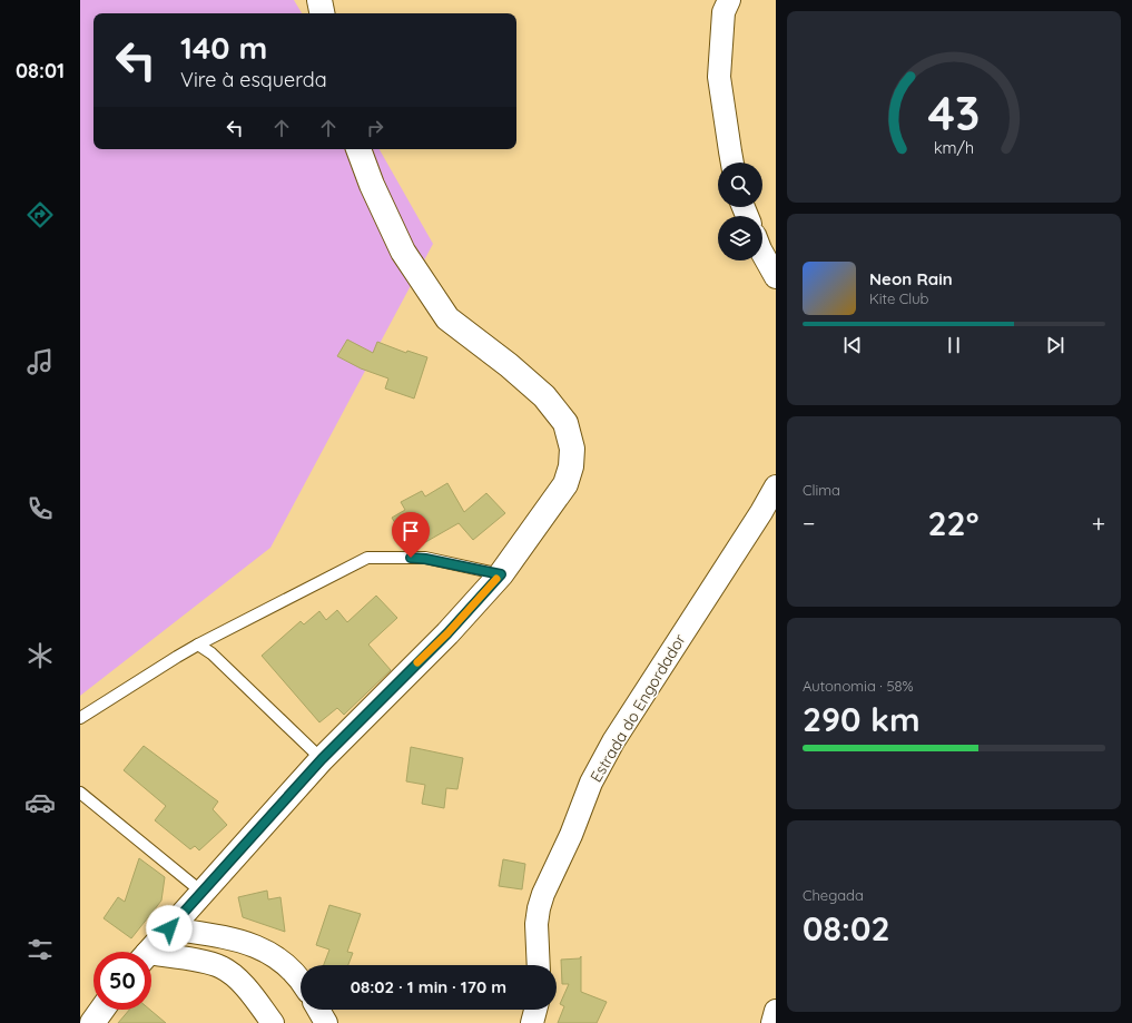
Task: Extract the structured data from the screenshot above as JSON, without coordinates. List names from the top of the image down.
{
  "streets": {
    "street": ["Estrada do Engordador"]
  },
  "page": {
    "tabs": "08:01",
    "turn": ["140 m", "Vire à esquerda"],
    "song": ["Neon Rain", "Kite Club"],
    "tile": [
      "Clima",
      ["Autonomia · 58%", "290 km"],
      ["Chegada", "08:02"]
    ],
    "heat": ["−", "22°", "+"],
    "limit": "50",
    "trip": "08:02 · 1 min · 170 m",
    "gauge": ["43", "km/h"]
  }
}
